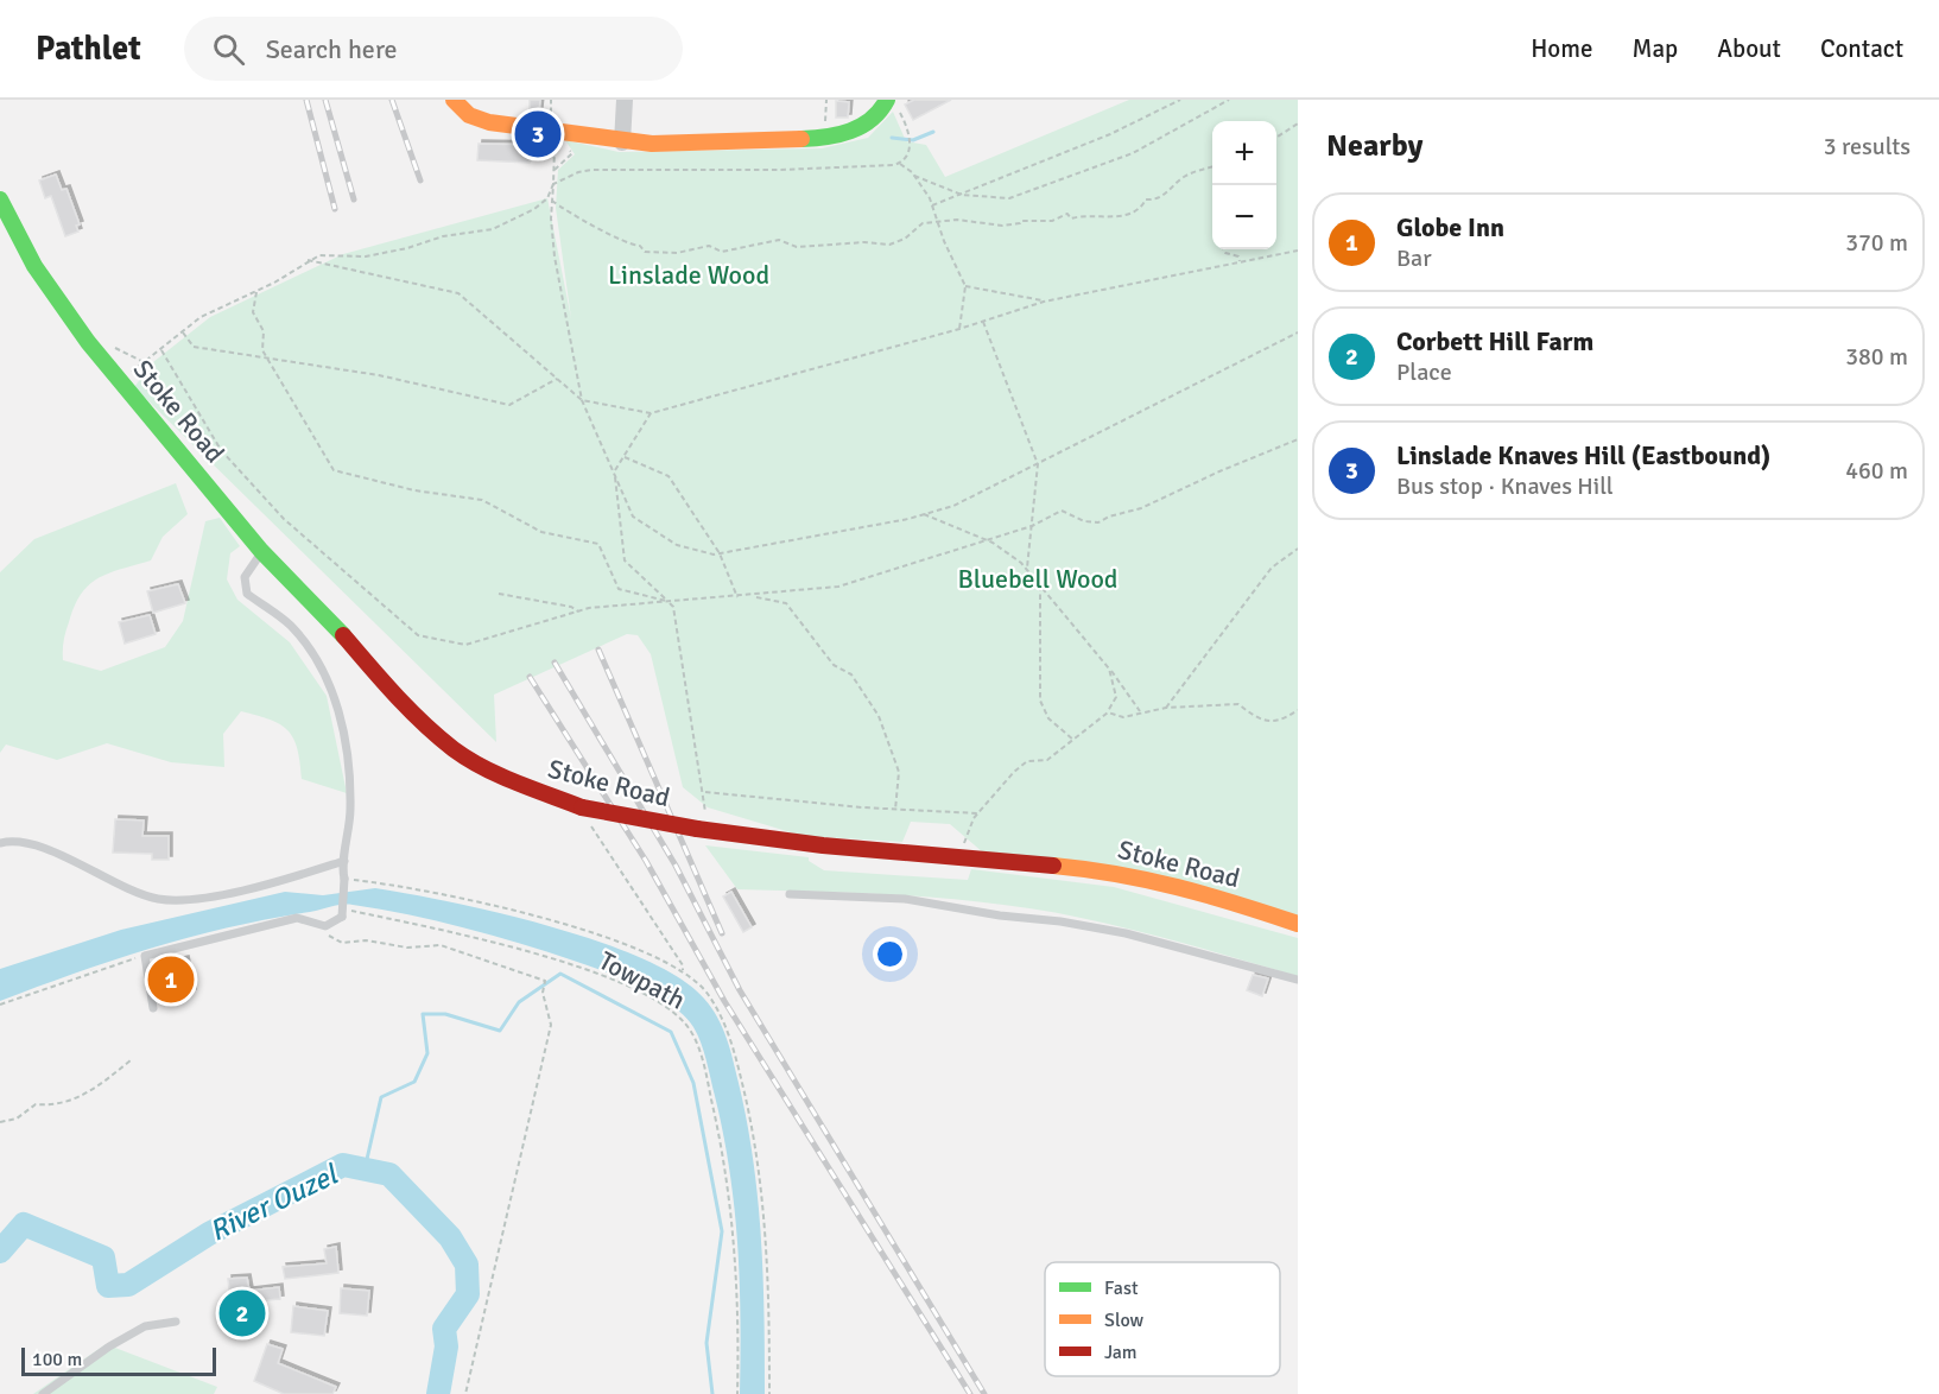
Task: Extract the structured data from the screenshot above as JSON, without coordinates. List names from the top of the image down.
{
  "streets": {
    "street": ["Stoke Road"],
    "path": ["Towpath"]
  },
  "water": ["River Ouzel"],
  "parks": ["Linslade Wood", "Bluebell Wood"],
  "legend": ["Fast", "Slow", "Jam"],
  "scale_bar": "100 m",
  "page": {
    "header": "Pathlet",
    "search": "Search here",
    "nav": [
      "Home",
      "Map",
      "About",
      "Contact"
    ],
    "heading": ["Nearby", "3 results"],
    "pins": ["3", "1", "2"],
    "map_buttons": ["+", "−"],
    "list": [
      {
        "mark": "1",
        "name": "Globe Inn",
        "note": "Bar",
        "value": "370 m"
      },
      {
        "mark": "2",
        "name": "Corbett Hill Farm",
        "note": "Place",
        "value": "380 m"
      },
      {
        "mark": "3",
        "name": "Linslade Knaves Hill (Eastbound)",
        "note": "Bus stop · Knaves Hill",
        "value": "460 m"
      }
    ],
    "scale": "100 m"
  }
}
